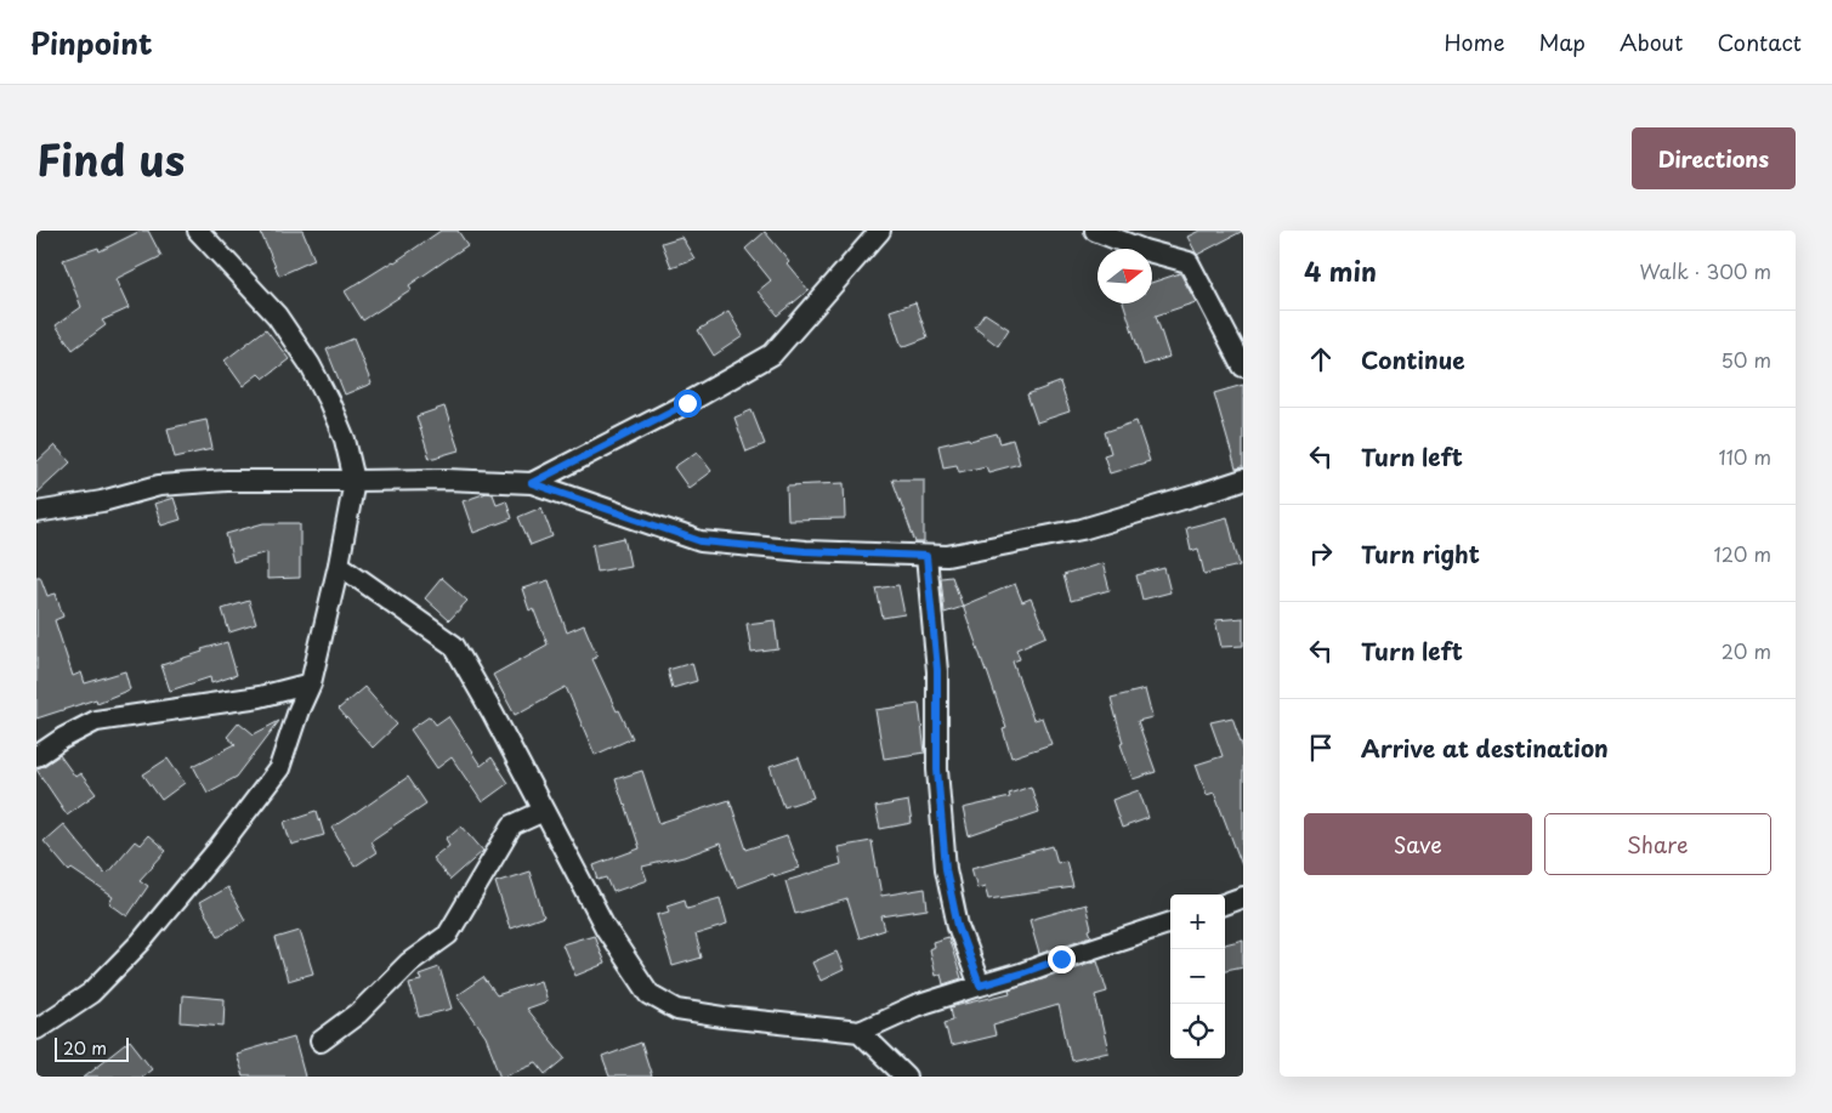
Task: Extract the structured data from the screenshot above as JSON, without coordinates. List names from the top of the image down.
{
  "scale_bar": "20 m",
  "north": "right",
  "page": {
    "header": "Pinpoint",
    "nav": [
      "Home",
      "Map",
      "About",
      "Contact"
    ],
    "title": "Find us",
    "buttons": [
      "Directions",
      ["Save", "Share"]
    ],
    "heading": ["4 min", "Walk · 300 m"],
    "list": [
      ["Continue", "50 m"],
      ["Turn left", "110 m"],
      ["Turn right", "120 m"],
      ["Turn left", "20 m"],
      "Arrive at destination"
    ],
    "map_buttons": ["+", "−"],
    "scale": "20 m"
  }
}
